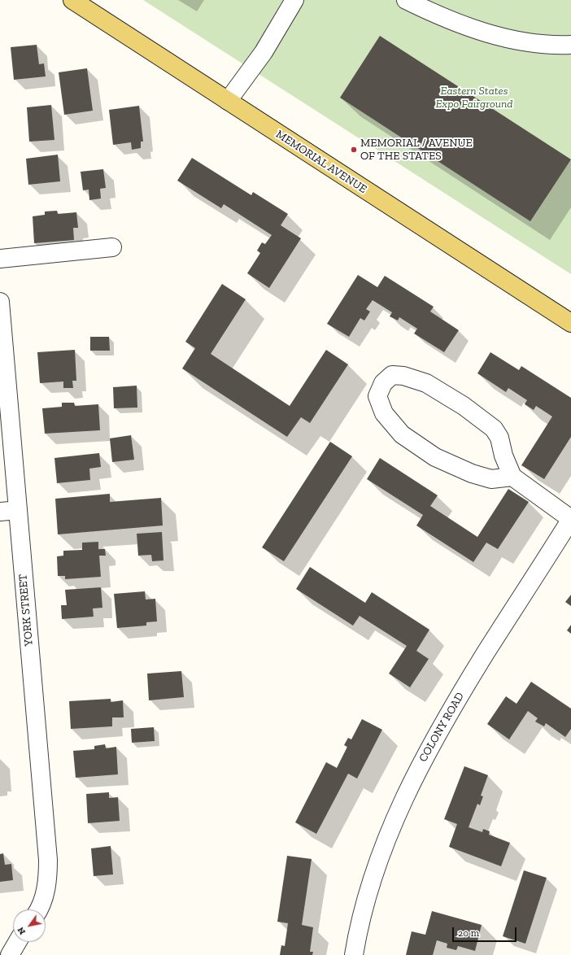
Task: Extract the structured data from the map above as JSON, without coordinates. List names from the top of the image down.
{
  "streets": {
    "main road": ["MEMORIAL AVENUE"],
    "street": ["YORK STREET", "COLONY ROAD"]
  },
  "parks": ["Eastern States Expo Fairground"],
  "places": ["MEMORIAL / AVENUE OF THE STATES"],
  "scale_bar": "20 m",
  "north": "bottom left"
}
